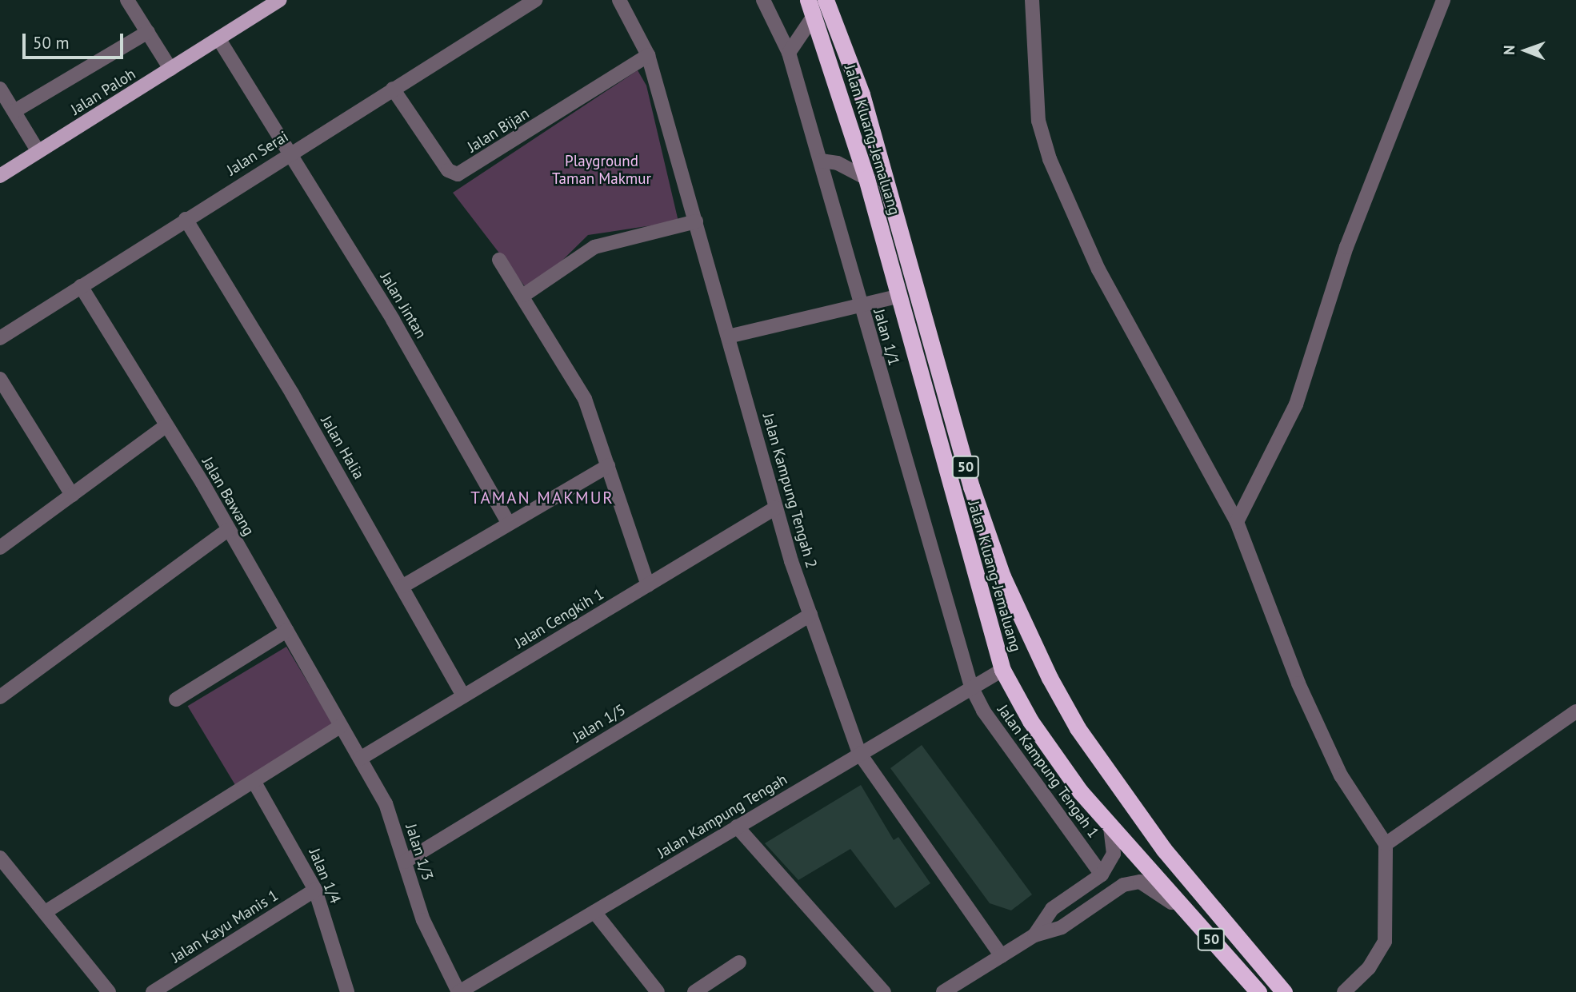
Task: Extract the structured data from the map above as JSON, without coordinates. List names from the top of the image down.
{
  "streets": {
    "highway": ["Jalan Kluang-Jemaluang", "50"],
    "main road": ["Jalan Paloh"],
    "street": [
      "Jalan Bijan",
      "Jalan Serai",
      "Jalan Jintan",
      "Jalan 1/1",
      "Jalan Halia",
      "Jalan Kampung Tengah 2",
      "Jalan Bawang",
      "Jalan Cengkih 1",
      "Jalan 1/5",
      "Jalan Kampung Tengah 1",
      "Jalan Kampung Tengah",
      "Jalan 1/3",
      "Jalan 1/4",
      "Jalan Kayu Manis 1"
    ]
  },
  "crossings": [
    ["Jalan Paloh", "Jalan Jintan"],
    ["Jalan Bijan", "Jalan Serai"],
    ["Jalan Bijan", "Jalan Kampung Tengah 2"],
    ["Jalan Kluang-Jemaluang", "Jalan Kampung Tengah"],
    ["Jalan Serai", "Jalan Jintan"],
    ["Jalan Serai", "Jalan Halia"],
    ["Jalan Serai", "Jalan Bawang"],
    ["Jalan 1/1", "Jalan Kampung Tengah 1"],
    ["Jalan 1/1", "Jalan Kampung Tengah"],
    ["Jalan Halia", "Jalan Cengkih 1"],
    ["Jalan Kampung Tengah 2", "Jalan Cengkih 1"],
    ["Jalan Kampung Tengah 2", "Jalan 1/5"],
    ["Jalan Kampung Tengah 2", "Jalan Kampung Tengah"],
    ["Jalan Bawang", "Jalan 1/3"],
    ["Jalan Cengkih 1", "Jalan 1/3"],
    ["Jalan 1/5", "Jalan 1/3"],
    ["Jalan Kampung Tengah 1", "Jalan Kampung Tengah"],
    ["Jalan Kampung Tengah", "Jalan 1/3"],
    ["Jalan 1/4", "Jalan Kayu Manis 1"]
  ],
  "districts": ["TAMAN MAKMUR"],
  "parks": ["Playground Taman Makmur"],
  "scale_bar": "50 m",
  "north": "left"
}
